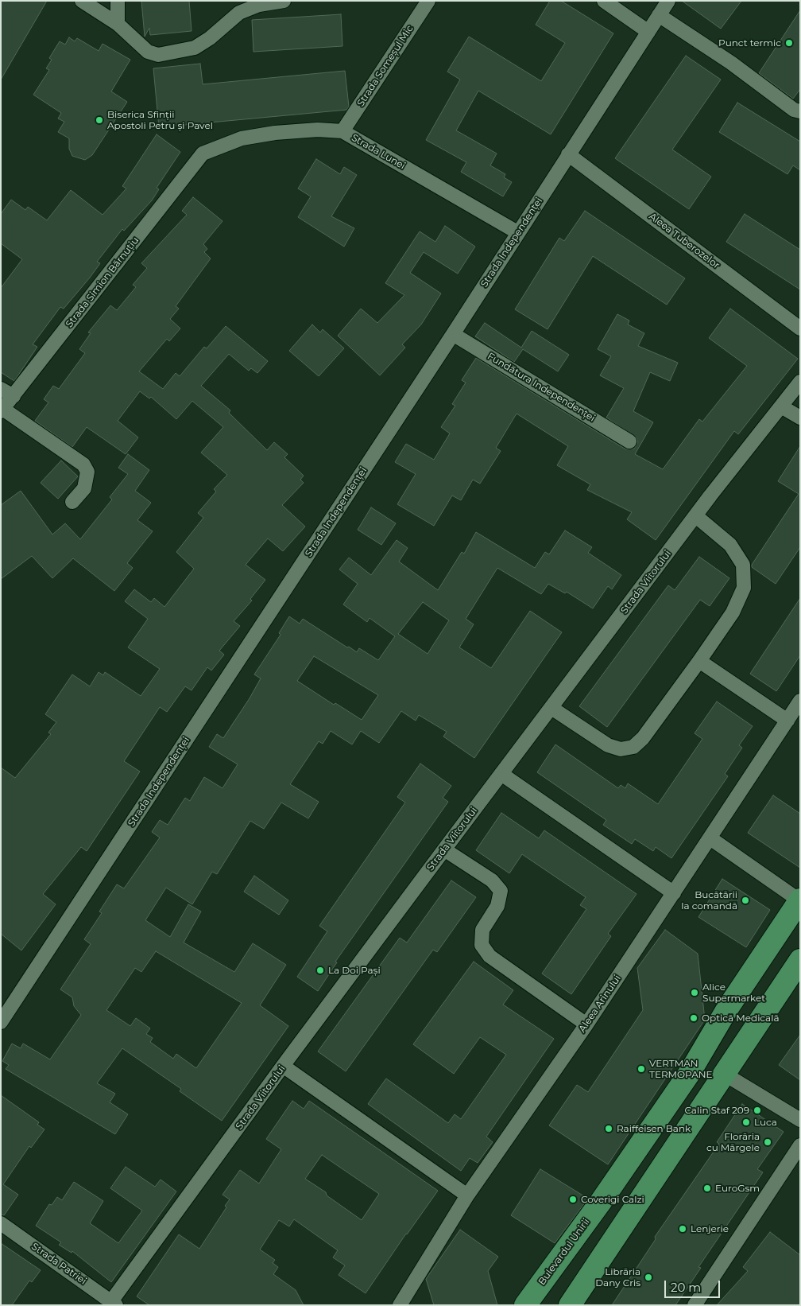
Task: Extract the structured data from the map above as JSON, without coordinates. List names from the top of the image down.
{
  "streets": {
    "main road": ["Bulevardul Unirii"],
    "street": [
      "Strada Someșul Mic",
      "Strada Lunei",
      "Aleea Tuberozelor",
      "Strada Independenței",
      "Strada Simion Bărnuțiu",
      "Fundătura Independenței",
      "Strada Viitorului",
      "Aleea Arinului",
      "Strada Patriei"
    ]
  },
  "crossings": [
    ["Strada Someșul Mic", "Strada Lunei"],
    ["Strada Lunei", "Strada Independenței"],
    ["Strada Lunei", "Strada Simion Bărnuțiu"],
    ["Aleea Tuberozelor", "Strada Independenței"],
    ["Strada Independenței", "Fundătura Independenței"],
    ["Strada Viitorului", "Strada Patriei"]
  ],
  "places": [
    "Punct termic",
    "Biserica Sfinții Apostoli Petru și Pavel",
    "Bucătării la comandă",
    "La Doi Pași",
    "Alice Supermarket",
    "Optică Medicală",
    "VERTMAN TERMOPANE",
    "Calin Staf 209",
    "Luca",
    "Raiffeisen Bank",
    "Florăria cu Mărgele",
    "EuroGsm",
    "Coverigi Calzi",
    "Lenjerie",
    "Librăria Dany Cris"
  ],
  "scale_bar": "20 m"
}
